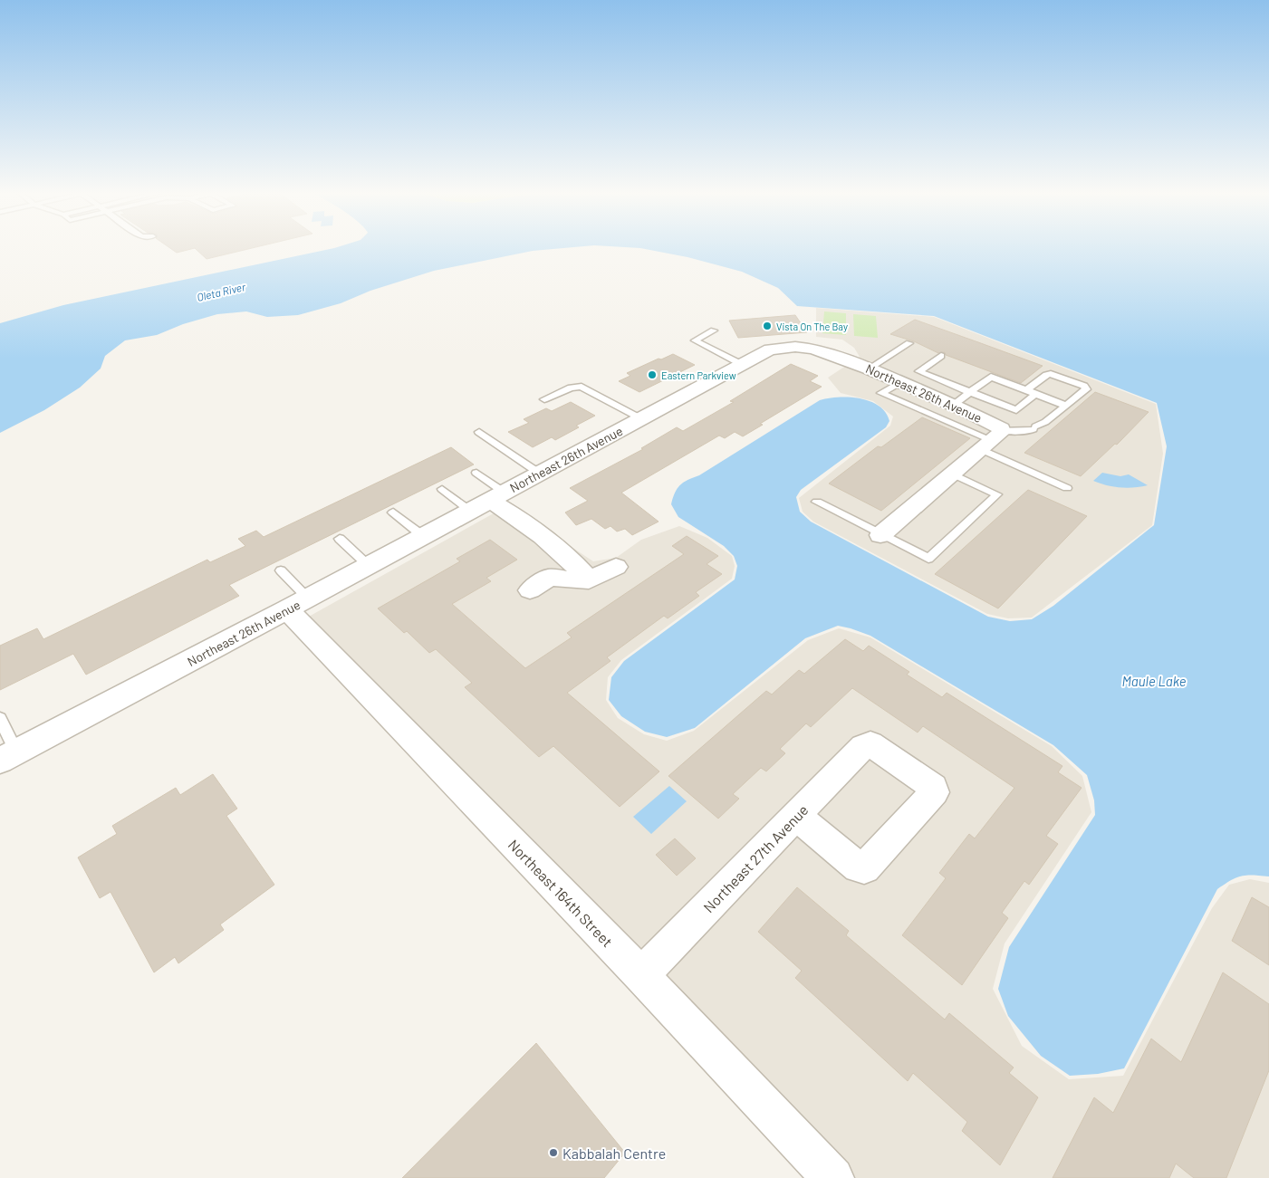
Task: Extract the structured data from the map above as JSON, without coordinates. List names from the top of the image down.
{
  "streets": {
    "street": ["Northeast 26th Avenue", "Northeast 27th Avenue", "Northeast 164th Street"]
  },
  "crossings": [
    ["Northeast 26th Avenue", "Northeast 164th Street"],
    ["Northeast 27th Avenue", "Northeast 164th Street"]
  ],
  "water": ["Oleta River", "Maule Lake"],
  "places": ["Vista On The Bay", "Eastern Parkview", "Kabbalah Centre"]
}
